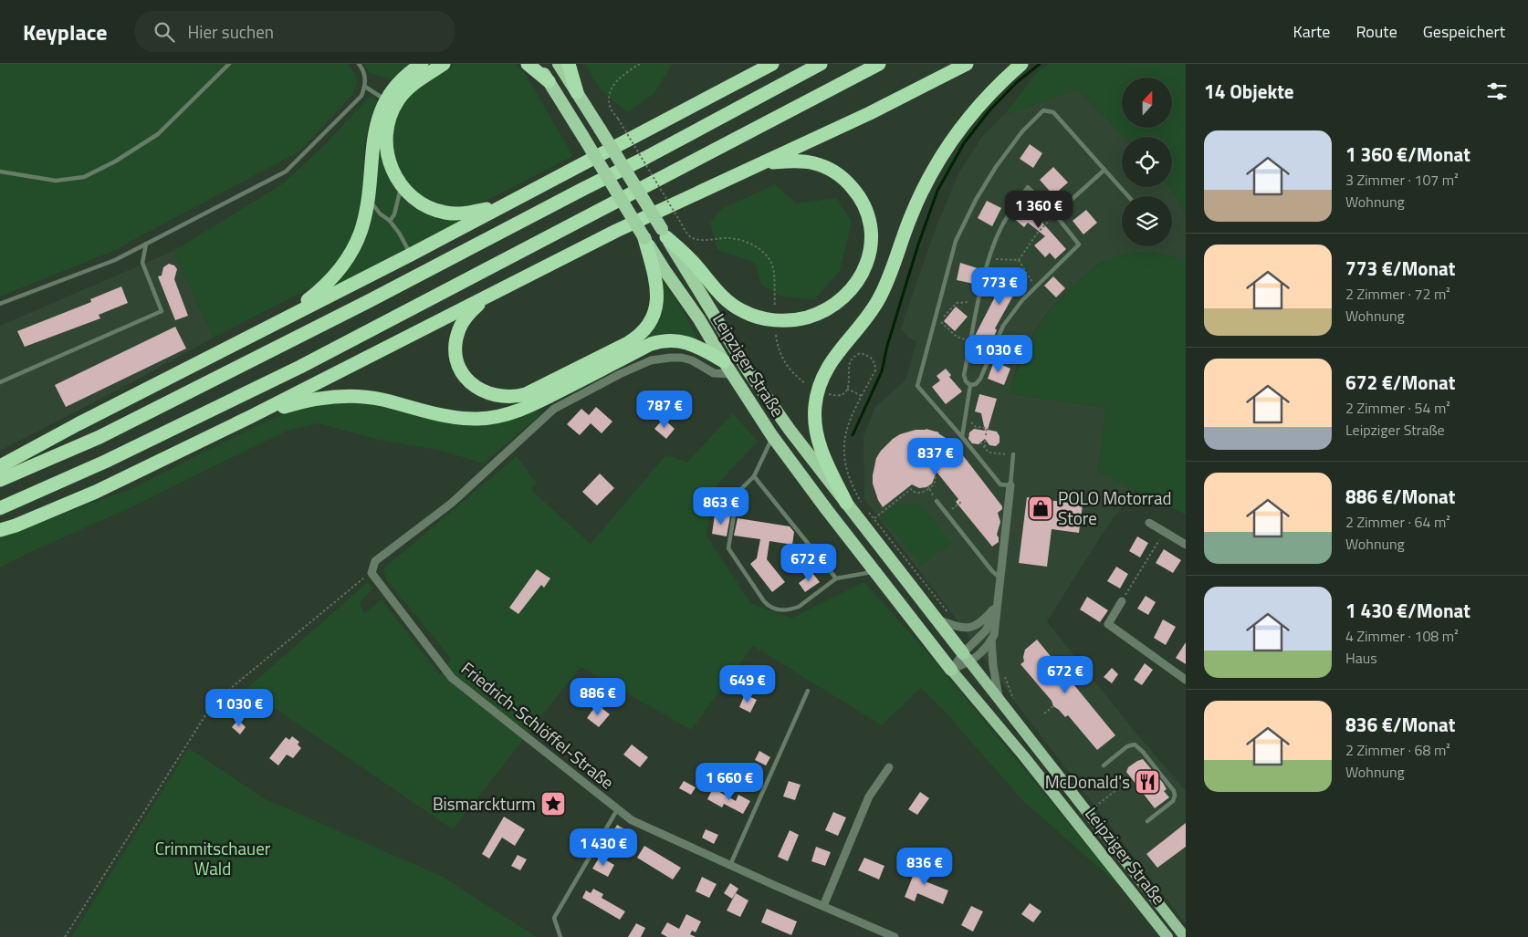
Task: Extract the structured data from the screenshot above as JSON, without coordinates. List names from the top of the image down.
{
  "streets": {
    "highway": ["Leipziger Straße"],
    "street": ["Friedrich-Schlöffel-Straße"]
  },
  "parks": ["Crimmitschauer Wald"],
  "places": {
    "shop": ["POLO Motorrad Store"],
    "restaurant": ["McDonald's"],
    "place": ["Bismarckturm"]
  },
  "north": "top",
  "page": {
    "header": "Keyplace",
    "search": "Hier suchen",
    "nav": ["Karte", "Route", "Gespeichert"],
    "heading": "14 Objekte",
    "list": [
      {
        "name": "1 360 €/Monat",
        "note": "3 Zimmer · 107 m² · Wohnung"
      },
      {
        "name": "773 €/Monat",
        "note": "2 Zimmer · 72 m² · Wohnung"
      },
      {
        "name": "672 €/Monat",
        "note": "2 Zimmer · 54 m² · Leipziger Straße"
      },
      {
        "name": "886 €/Monat",
        "note": "2 Zimmer · 64 m² · Wohnung"
      },
      {
        "name": "1 430 €/Monat",
        "note": "4 Zimmer · 108 m² · Haus"
      },
      {
        "name": "836 €/Monat",
        "note": "2 Zimmer · 68 m² · Wohnung"
      }
    ],
    "price": [
      "1 360 €",
      "773 €",
      "1 030 €",
      "787 €",
      "837 €",
      "863 €",
      "672 €",
      "672 €",
      "649 €",
      "886 €",
      "1 030 €",
      "1 660 €",
      "1 430 €",
      "836 €"
    ]
  }
}
